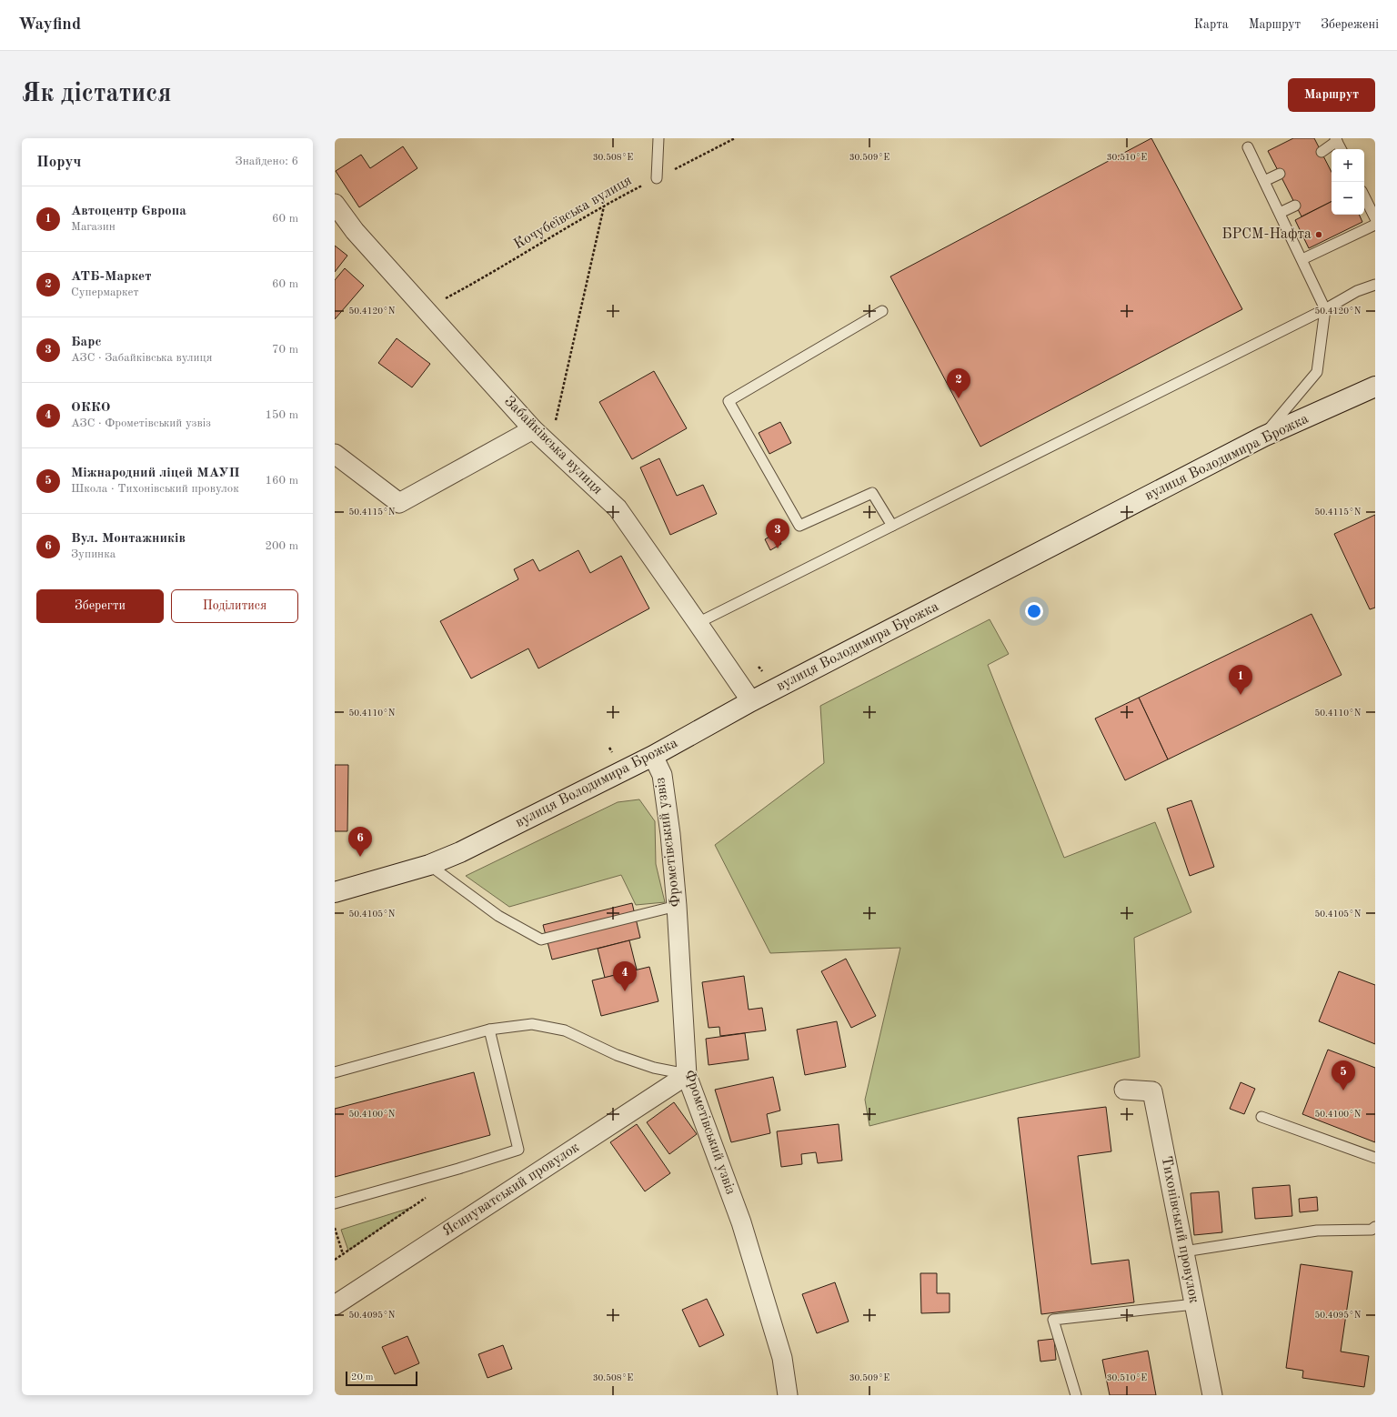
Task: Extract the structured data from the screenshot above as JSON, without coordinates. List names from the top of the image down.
{
  "streets": {
    "main road": ["вулиця Володимира Брожка"],
    "street": [
      "Забайківська вулиця",
      "Фрометівський узвіз",
      "Ясинуватський провулок",
      "Тихонівський провулок"
    ],
    "path": ["Кочубеївська вулиця"]
  },
  "crossings": [
    ["Кочубеївська вулиця", "Забайківська вулиця"],
    ["Забайківська вулиця", "вулиця Володимира Брожка"],
    ["вулиця Володимира Брожка", "Фрометівський узвіз"],
    ["Фрометівський узвіз", "Ясинуватський провулок"]
  ],
  "places": ["БРСМ-Нафта"],
  "scale_bar": "20 m",
  "page": {
    "header": "Wayfind",
    "nav": ["Карта", "Маршрут", "Збережені"],
    "buttons": [
      "Маршрут",
      ["Зберегти", "Поділитися"]
    ],
    "title": "Як дістатися",
    "heading": ["Поруч", "Знайдено: 6"],
    "map_buttons": ["+", "−"],
    "list": [
      {
        "mark": "1",
        "name": "Автоцентр Європа",
        "note": "Магазин",
        "value": "60 m"
      },
      {
        "mark": "2",
        "name": "АТБ-Маркет",
        "note": "Супермаркет",
        "value": "60 m"
      },
      {
        "mark": "3",
        "name": "Барс",
        "note": "АЗС · Забайківська вулиця",
        "value": "70 m"
      },
      {
        "mark": "4",
        "name": "ОККО",
        "note": "АЗС · Фрометівський узвіз",
        "value": "150 m"
      },
      {
        "mark": "5",
        "name": "Міжнародний ліцей МАУП",
        "note": "Школа · Тихонівський провулок",
        "value": "160 m"
      },
      {
        "mark": "6",
        "name": "Вул. Монтажників",
        "note": "Зупинка",
        "value": "200 m"
      }
    ],
    "pins": [
      "2",
      "3",
      "1",
      "6",
      "4",
      "5"
    ],
    "scale": "20 m"
  },
  "coordinates": [
    "30.508°E",
    "30.509°E",
    "30.510°E",
    "50.4120°N",
    "50.4115°N",
    "50.4110°N",
    "50.4105°N",
    "50.4100°N",
    "50.4095°N"
  ]
}
